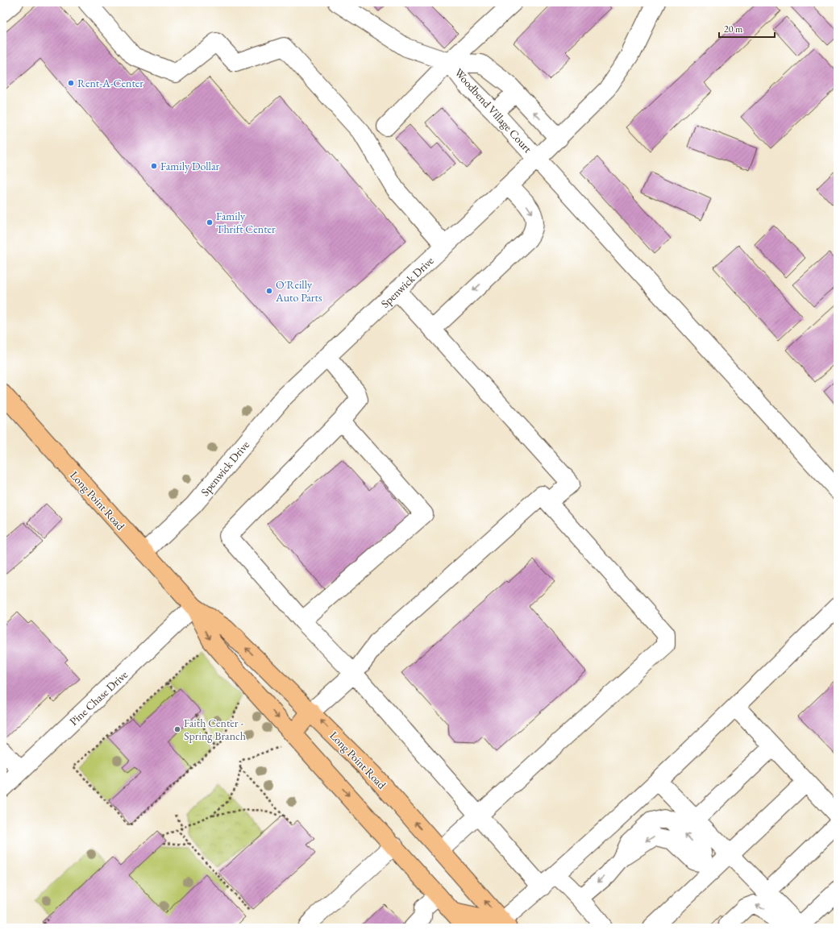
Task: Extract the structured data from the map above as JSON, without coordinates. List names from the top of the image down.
{
  "streets": {
    "main road": ["Long Point Road"],
    "street": ["Woodbend Village Court", "Spenwick Drive", "Pine Chase Drive"]
  },
  "crossings": [
    ["Woodbend Village Court", "Spenwick Drive"],
    ["Spenwick Drive", "Long Point Road"],
    ["Long Point Road", "Pine Chase Drive"]
  ],
  "places": [
    "Rent-A-Center",
    "Family Dollar",
    "Family Thrift Center",
    "O'Reilly Auto Parts",
    "Faith Center - Spring Branch"
  ],
  "scale_bar": "20 m"
}
